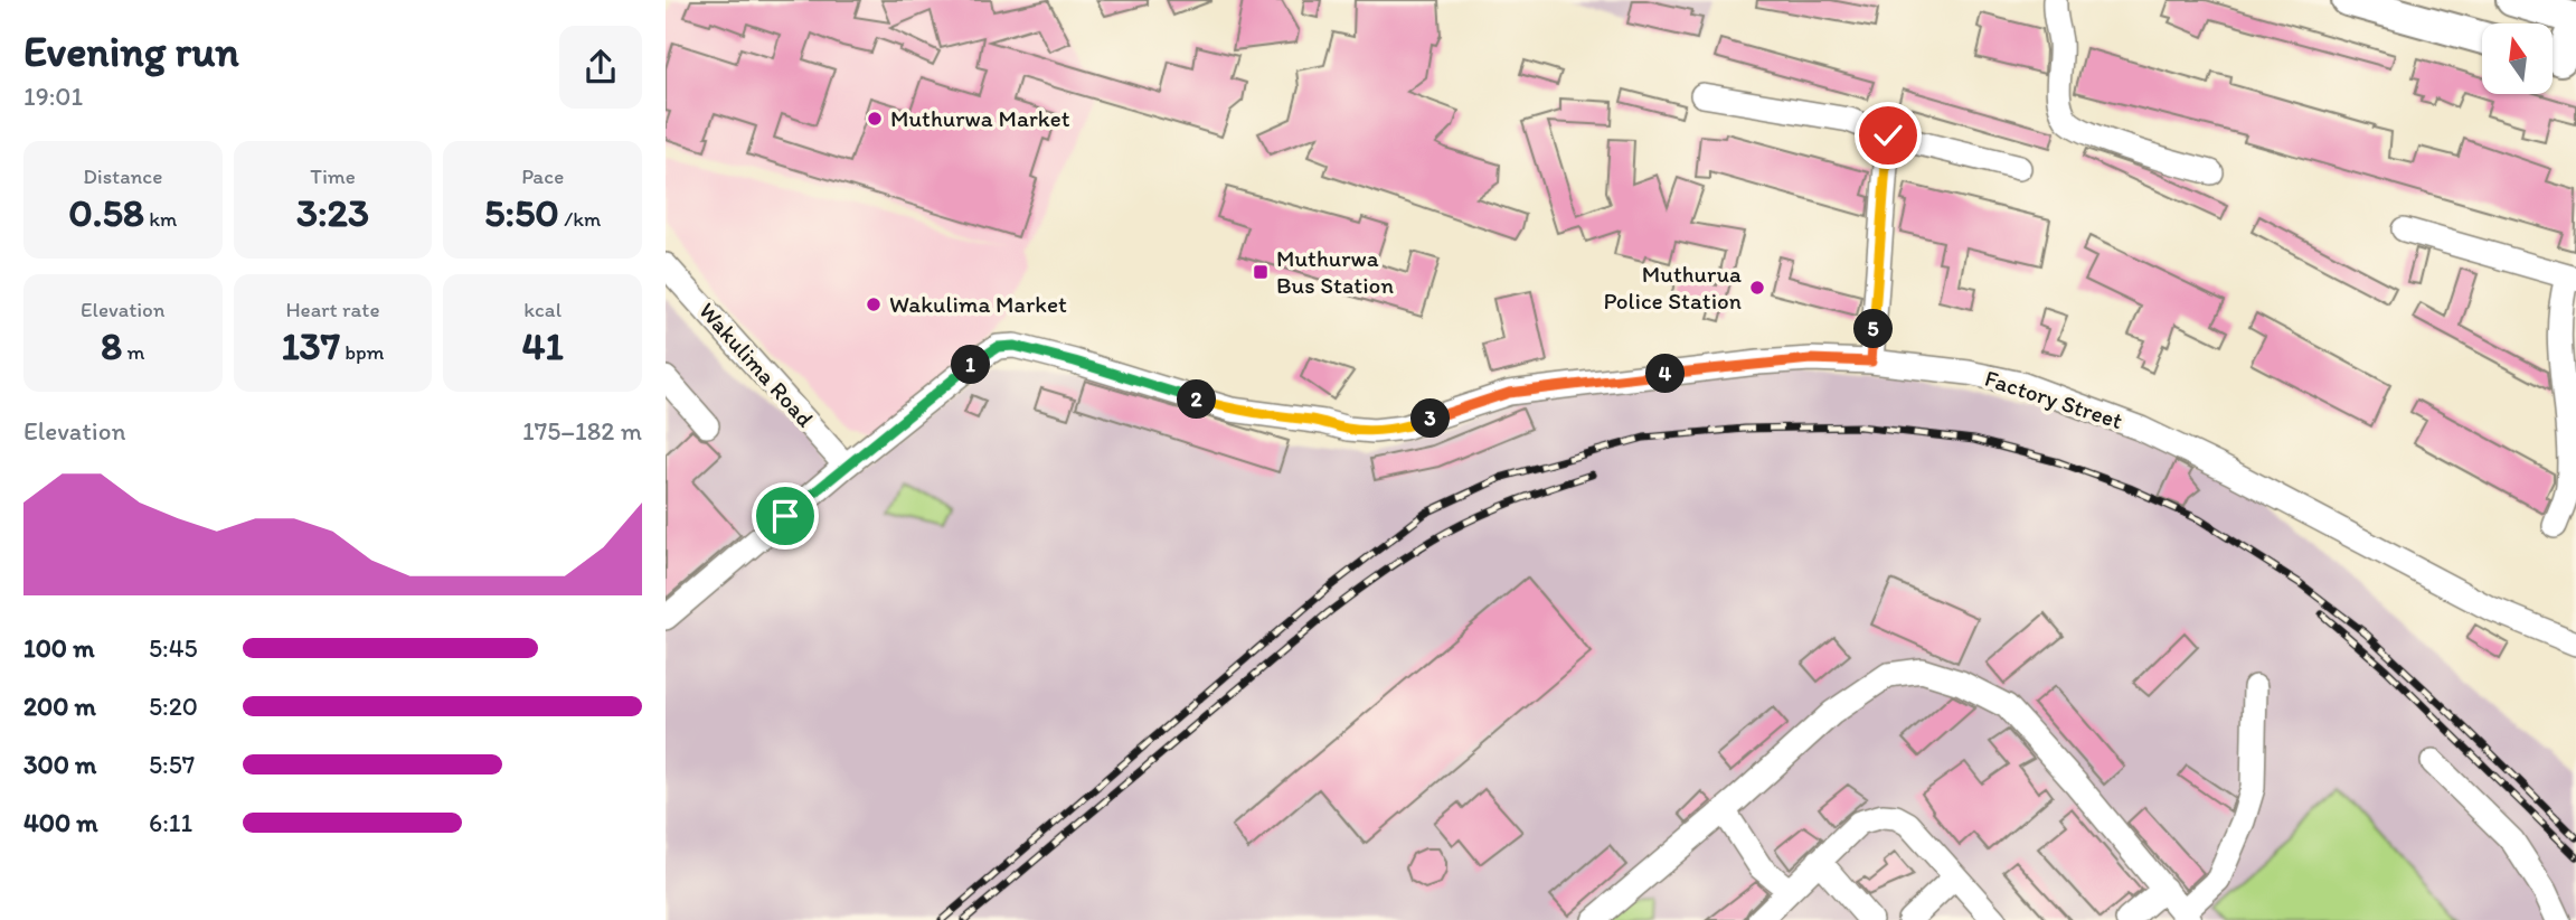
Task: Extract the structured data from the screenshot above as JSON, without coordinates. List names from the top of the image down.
{
  "streets": {
    "street": ["Wakulima Road", "Factory Street"]
  },
  "crossings": [
    ["Wakulima Road", "Factory Street"]
  ],
  "places": {
    "other": ["Muthurwa Market", "Muthurua Police Station", "Wakulima Market"],
    "transit": ["Muthurwa Bus Station"]
  },
  "north": "top",
  "page": {
    "heading": ["Evening run", "19:01"],
    "stats": [
      ["Distance", "0.58 km"],
      ["Time", "3:23"],
      ["Pace", "5:50 /km"],
      ["Elevation", "8 m"],
      ["Heart rate", "137 bpm"],
      ["kcal", "41"]
    ],
    "pins": [
      "5",
      "1",
      "4",
      "2",
      "3"
    ],
    "chart": ["Elevation", "175–182 m"],
    "list": [
      {
        "name": "100 m",
        "note": "5:45"
      },
      {
        "name": "200 m",
        "note": "5:20"
      },
      {
        "name": "300 m",
        "note": "5:57"
      },
      {
        "name": "400 m",
        "note": "6:11"
      }
    ]
  }
}
